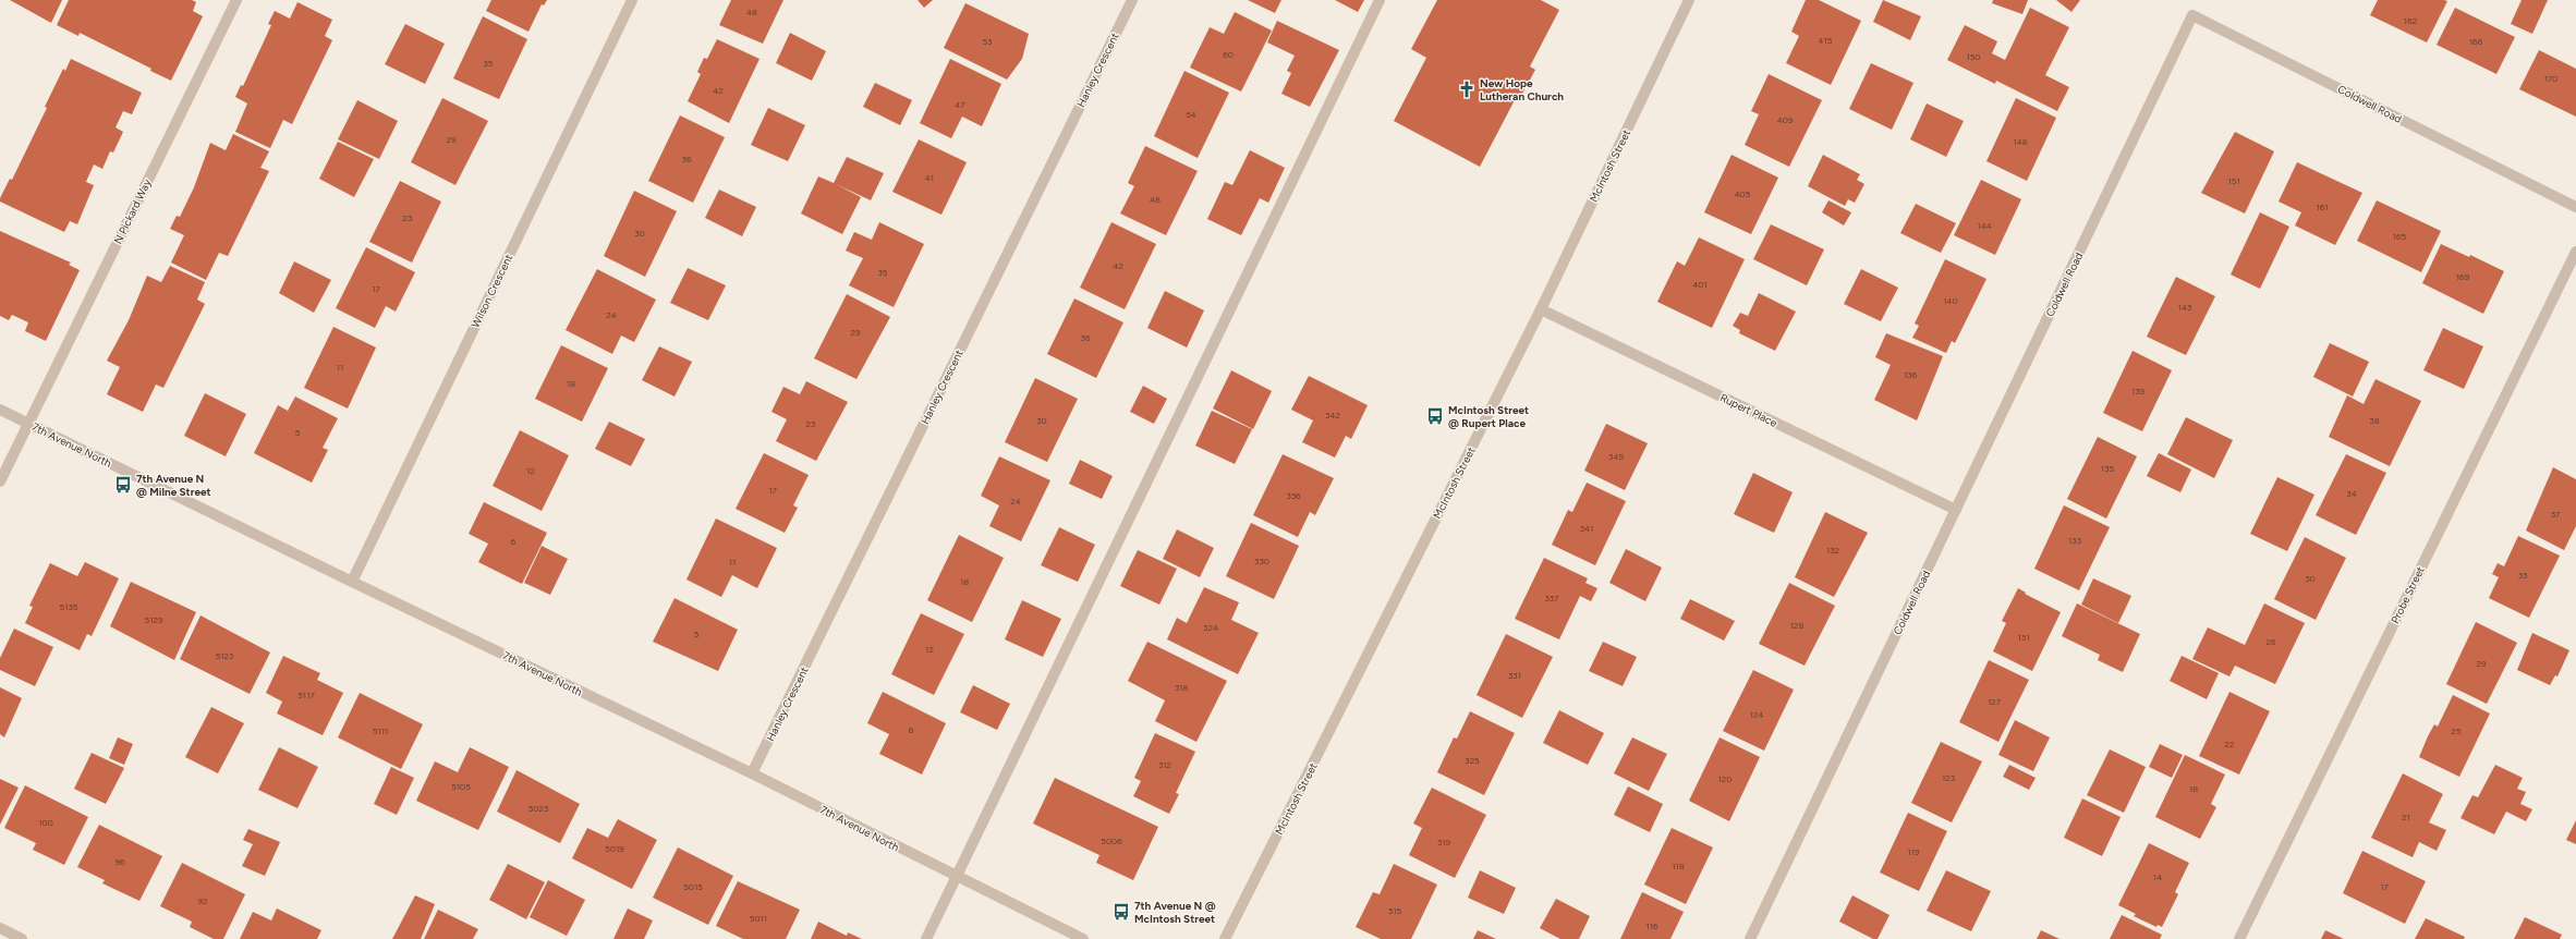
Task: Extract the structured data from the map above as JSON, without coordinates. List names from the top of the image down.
{
  "streets": {
    "street": [
      "Hanley Crescent",
      "Coldwell Road",
      "McIntosh Street",
      "N Pickard Way",
      "Wilson Crescent",
      "Rupert Place",
      "7th Avenue North",
      "Probe Street"
    ]
  },
  "crossings": [
    ["Hanley Crescent", "7th Avenue North"],
    ["Coldwell Road", "Rupert Place"],
    ["McIntosh Street", "Rupert Place"],
    ["N Pickard Way", "7th Avenue North"],
    ["Wilson Crescent", "7th Avenue North"]
  ],
  "places": {
    "church": ["New Hope Lutheran Church"],
    "bus stop": ["McIntosh Street @ Rupert Place", "7th Avenue N @ Milne Street", "7th Avenue N @ McIntosh Street"]
  },
  "house_numbers": [
    "48",
    "162",
    "415",
    "53",
    "166",
    "60",
    "150",
    "35",
    "170",
    "42",
    "47",
    "54",
    "409",
    "29",
    "148",
    "36",
    "41",
    "151",
    "405",
    "48",
    "161",
    "23",
    "144",
    "30",
    "165",
    "42",
    "35",
    "169",
    "401",
    "17",
    "140",
    "143",
    "24",
    "29",
    "36",
    "11",
    "136",
    "18",
    "139",
    "342",
    "30",
    "38",
    "23",
    "5",
    "349",
    "135",
    "12",
    "17",
    "34",
    "336",
    "24",
    "37",
    "341",
    "133",
    "6",
    "132",
    "330",
    "11",
    "33",
    "30",
    "18",
    "337",
    "5135",
    "5129",
    "128",
    "324",
    "5",
    "131",
    "26",
    "12",
    "5123",
    "29",
    "331",
    "318",
    "5117",
    "127",
    "124",
    "6",
    "5111",
    "25",
    "22",
    "325",
    "312",
    "123",
    "120",
    "5105",
    "18",
    "5023",
    "21",
    "100",
    "5006",
    "319",
    "5019",
    "119",
    "96",
    "118",
    "14",
    "5015",
    "17",
    "92",
    "315",
    "5011",
    "116"
  ]
}
